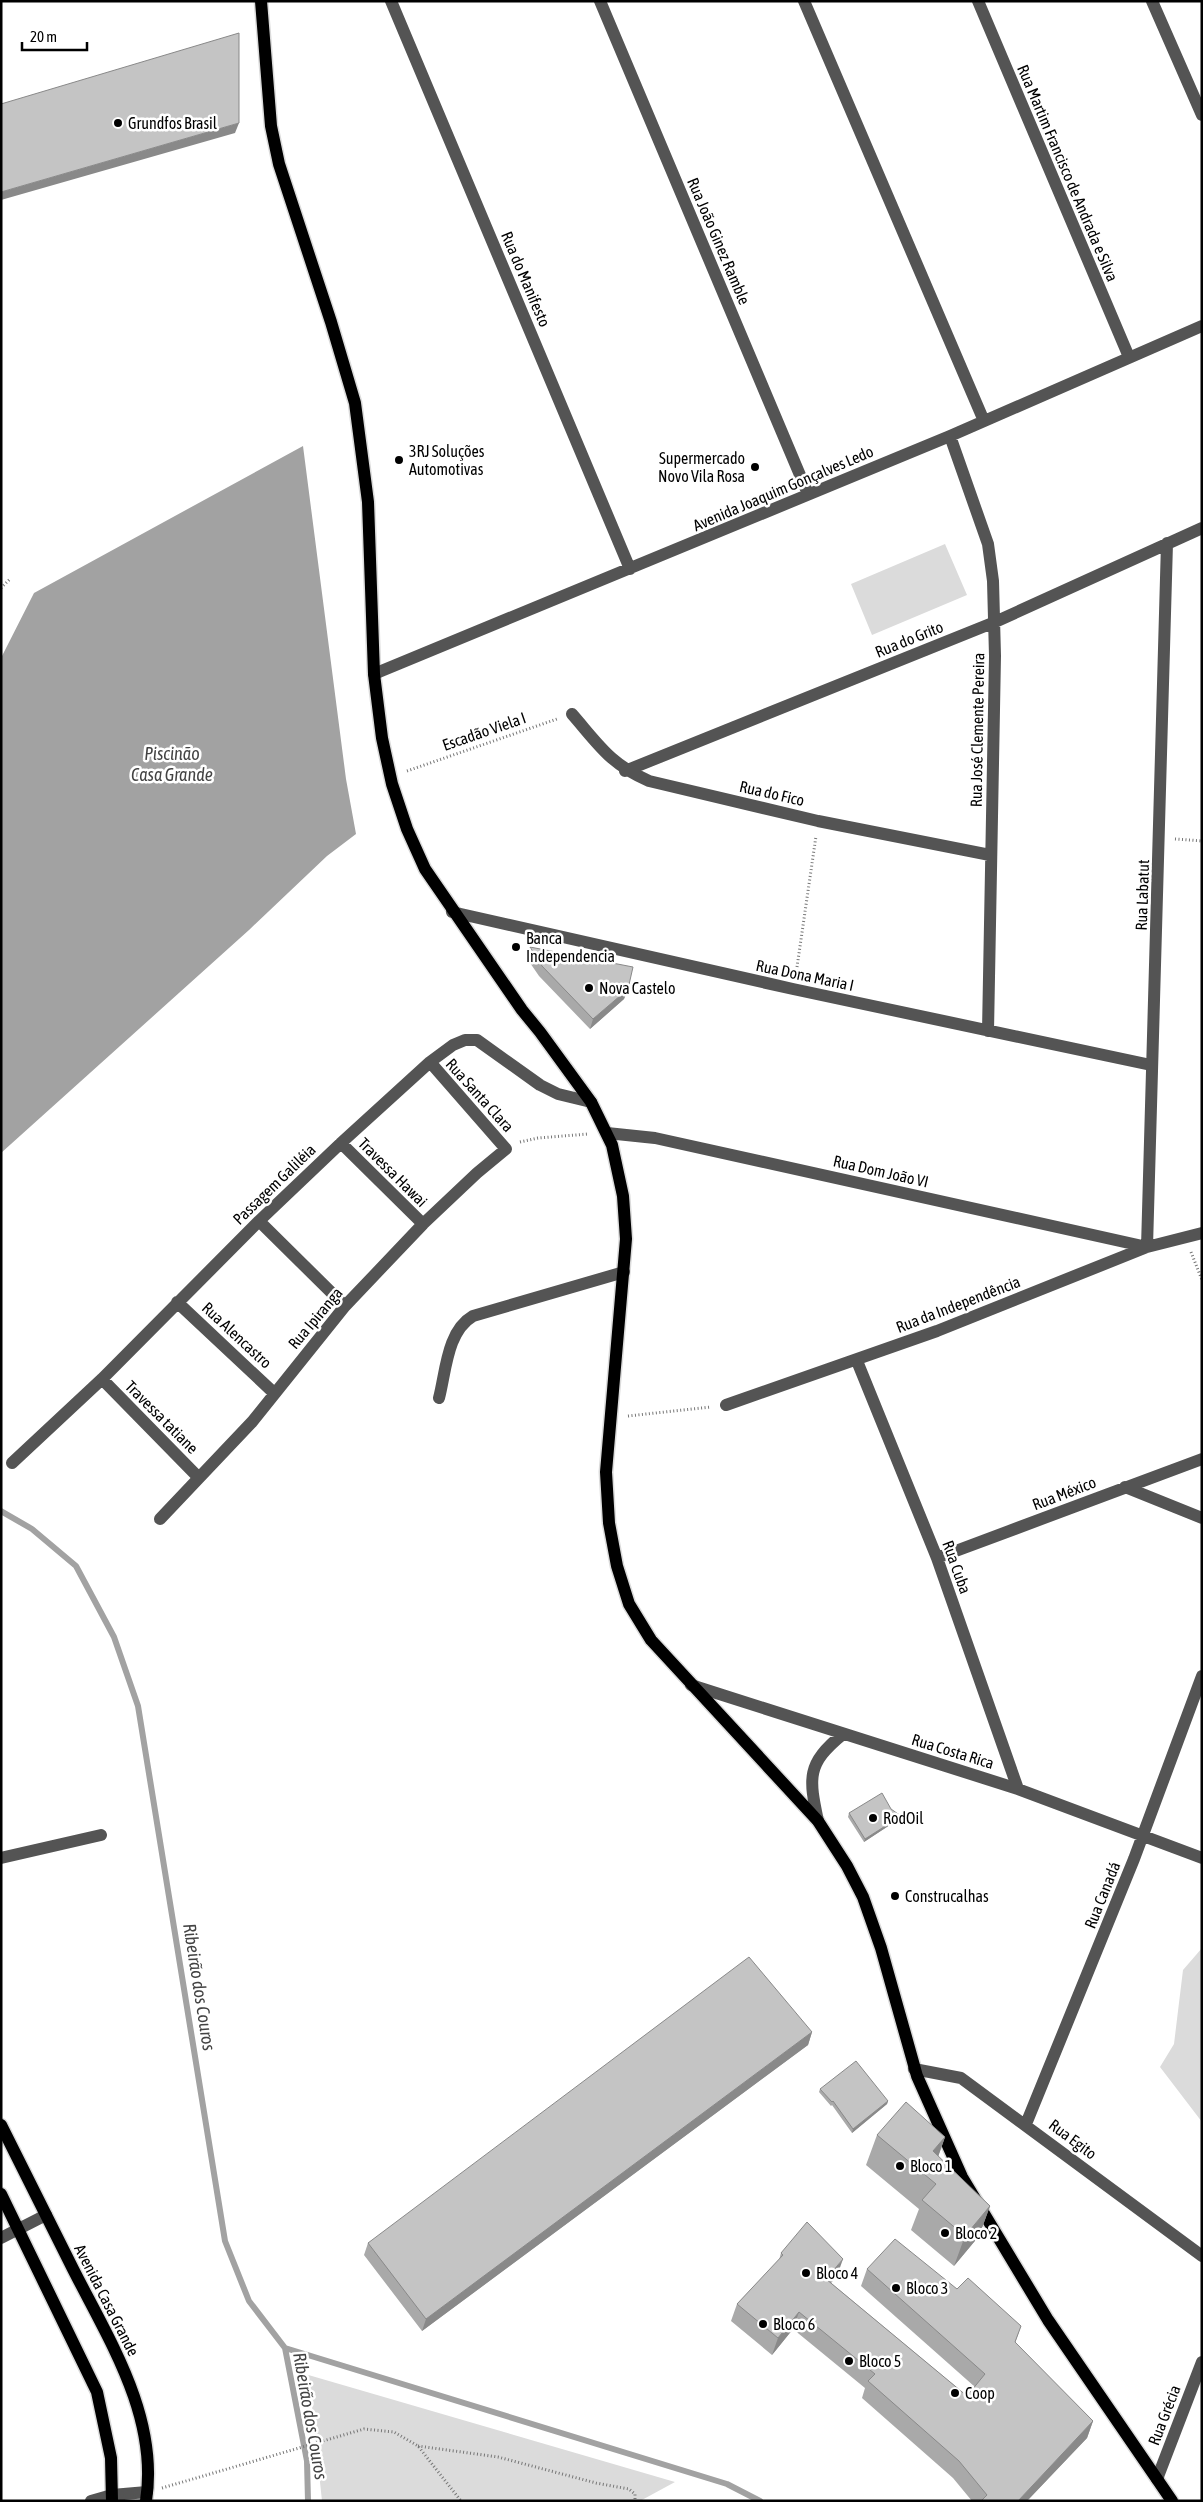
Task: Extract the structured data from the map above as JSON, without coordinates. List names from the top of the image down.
{
  "streets": {
    "main road": ["Avenida Casa Grande"],
    "street": [
      "Rua Martim Francisco de Andrada e Silva",
      "Rua João Ginez Ramble",
      "Rua do Manifesto",
      "Avenida Joaquim Gonçalves Ledo",
      "Rua do Grito",
      "Rua José Clemente Pereira",
      "Rua do Fico",
      "Rua Labatut",
      "Rua Dona Maria I",
      "Rua Santa Clara",
      "Rua Dom João VI",
      "Travessa Hawai",
      "Passagem Galiléia",
      "Rua da Independência",
      "Rua Ipiranga",
      "Rua Alencastro",
      "Travessa tatiane",
      "Rua México",
      "Rua Cuba",
      "Rua Costa Rica",
      "Rua Canadá",
      "Rua Egito",
      "Rua Grécia"
    ],
    "path": ["Escadão Viela I"]
  },
  "crossings": [
    ["Rua Martim Francisco de Andrada e Silva", "Avenida Joaquim Gonçalves Ledo"],
    ["Rua João Ginez Ramble", "Avenida Joaquim Gonçalves Ledo"],
    ["Rua do Manifesto", "Avenida Joaquim Gonçalves Ledo"],
    ["Avenida Joaquim Gonçalves Ledo", "Rua José Clemente Pereira"],
    ["Rua do Grito", "Rua José Clemente Pereira"],
    ["Rua do Grito", "Rua do Fico"],
    ["Rua do Grito", "Rua Labatut"],
    ["Rua José Clemente Pereira", "Rua do Fico"],
    ["Rua José Clemente Pereira", "Rua Dona Maria I"],
    ["Escadão Viela I", "Rua do Fico"],
    ["Rua Labatut", "Rua Dona Maria I"],
    ["Rua Labatut", "Rua Dom João VI"],
    ["Rua Labatut", "Rua da Independência"],
    ["Rua Santa Clara", "Passagem Galiléia"],
    ["Rua Santa Clara", "Rua Ipiranga"],
    ["Rua Dom João VI", "Rua da Independência"],
    ["Travessa Hawai", "Passagem Galiléia"],
    ["Travessa Hawai", "Rua Ipiranga"],
    ["Passagem Galiléia", "Rua Alencastro"],
    ["Passagem Galiléia", "Travessa tatiane"],
    ["Rua da Independência", "Rua Cuba"],
    ["Rua Ipiranga", "Rua Alencastro"],
    ["Rua Ipiranga", "Travessa tatiane"],
    ["Rua México", "Rua Cuba"],
    ["Rua Cuba", "Rua Costa Rica"],
    ["Rua Costa Rica", "Rua Canadá"],
    ["Rua Canadá", "Rua Egito"]
  ],
  "water": ["Piscinão Casa Grande", "Ribeirão dos Couros"],
  "places": [
    "Grundfos Brasil",
    "3RJ Soluções Automotivas",
    "Supermercado Novo Vila Rosa",
    "Banca Independencia",
    "Nova Castelo",
    "RodOil",
    "Construcalhas",
    "Bloco 1",
    "Bloco 2",
    "Bloco 4",
    "Bloco 3",
    "Bloco 6",
    "Bloco 5",
    "Coop"
  ],
  "scale_bar": "20 m"
}
